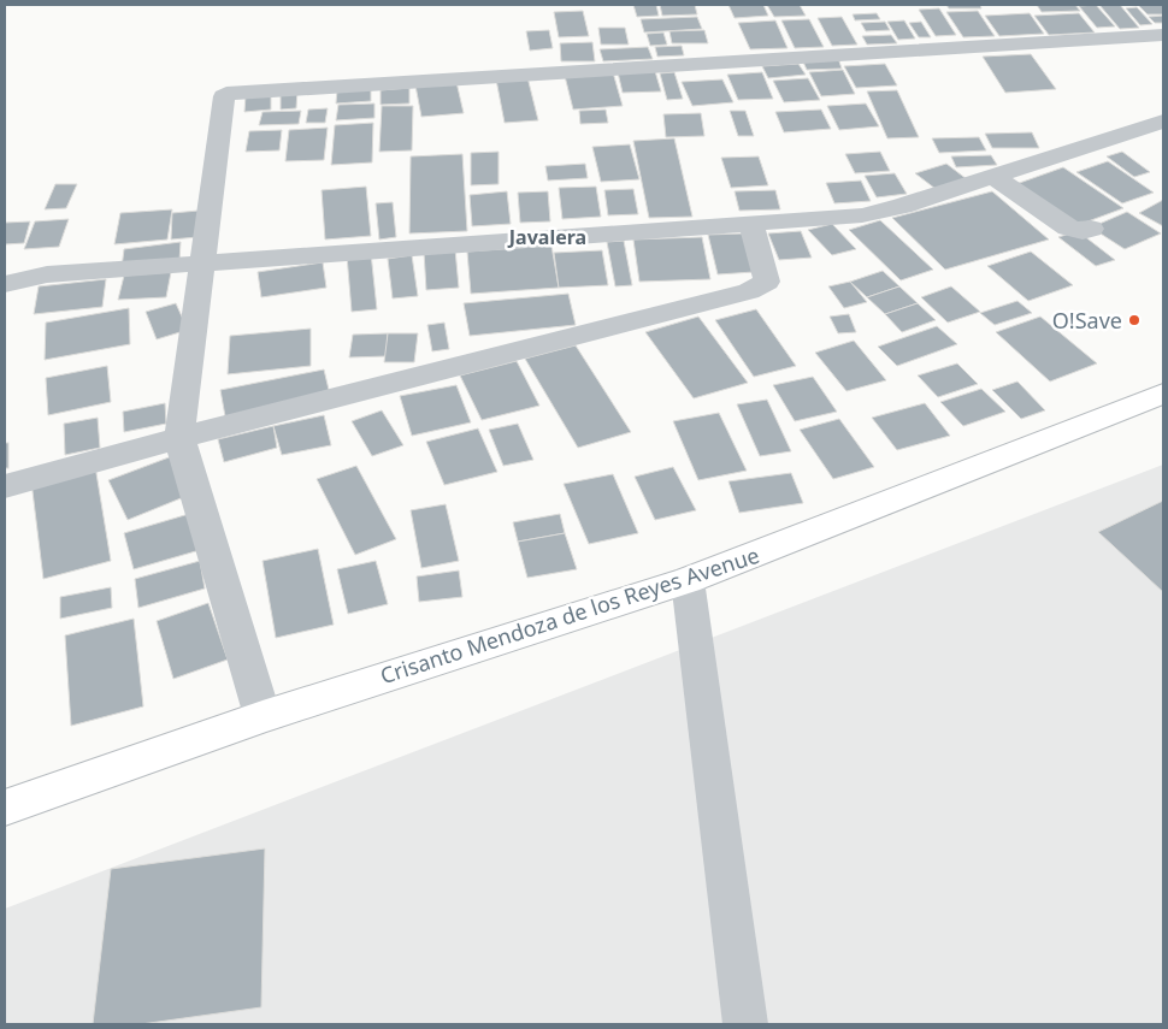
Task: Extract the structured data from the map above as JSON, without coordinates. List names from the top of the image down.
{
  "streets": {
    "main road": ["Crisanto Mendoza de los Reyes Avenue"]
  },
  "districts": ["Javalera"],
  "places": ["O!Save"]
}
